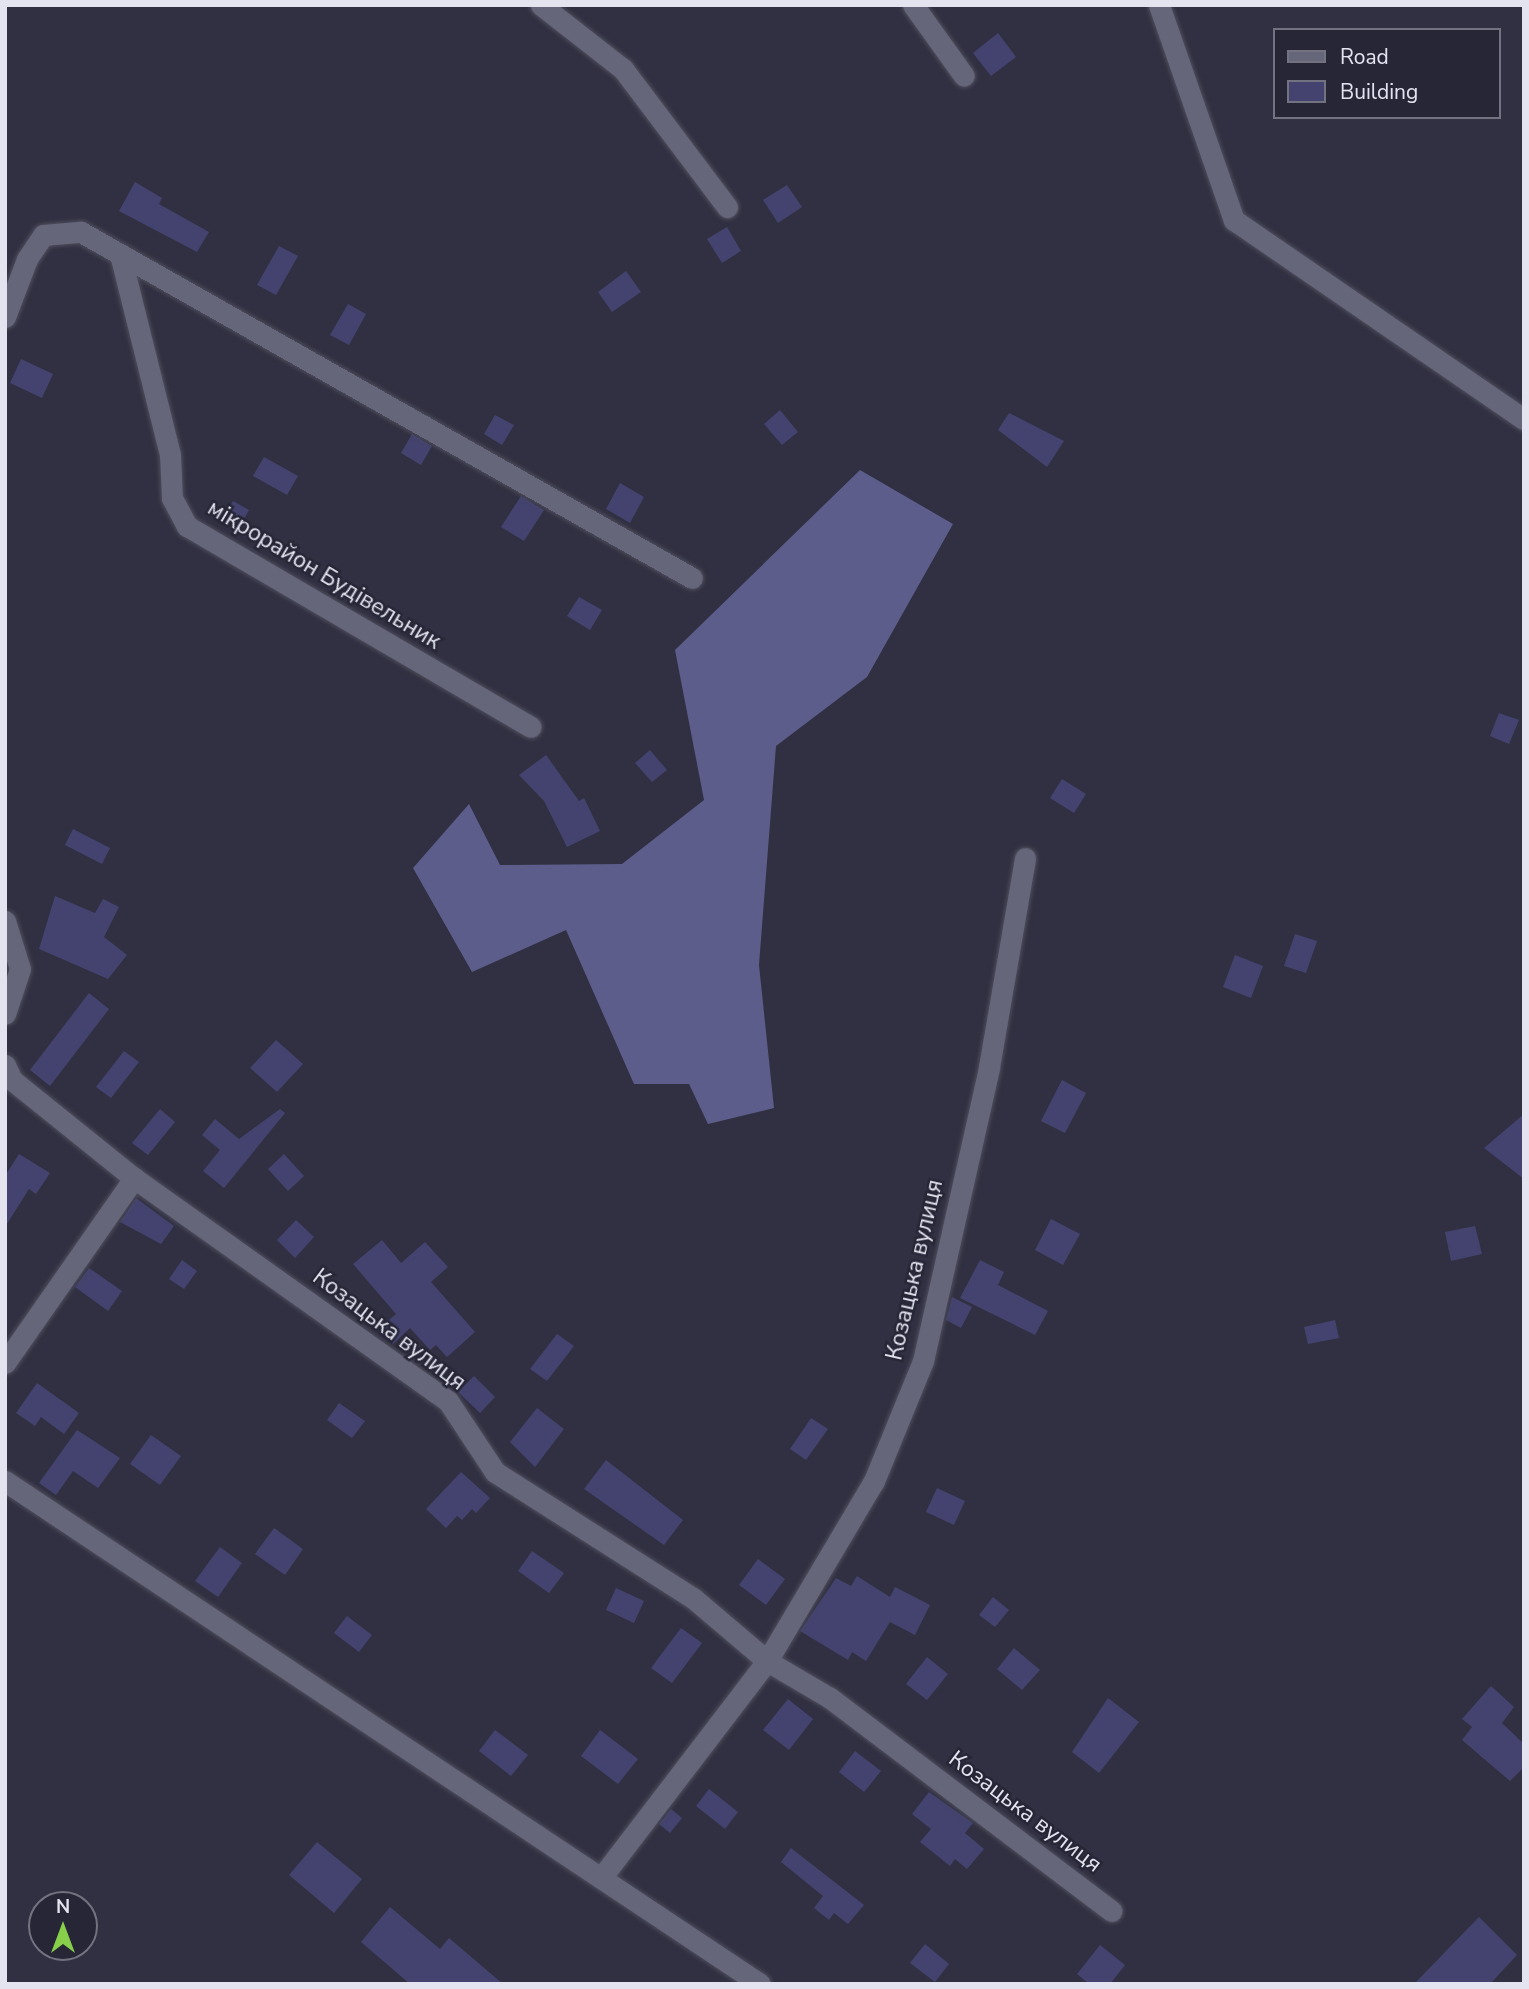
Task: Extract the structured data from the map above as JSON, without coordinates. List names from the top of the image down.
{
  "streets": {
    "street": ["мікрорайон Будівельник", "Козацька вулиця"]
  },
  "legend": ["Road", "Building"],
  "north": "top"
}
